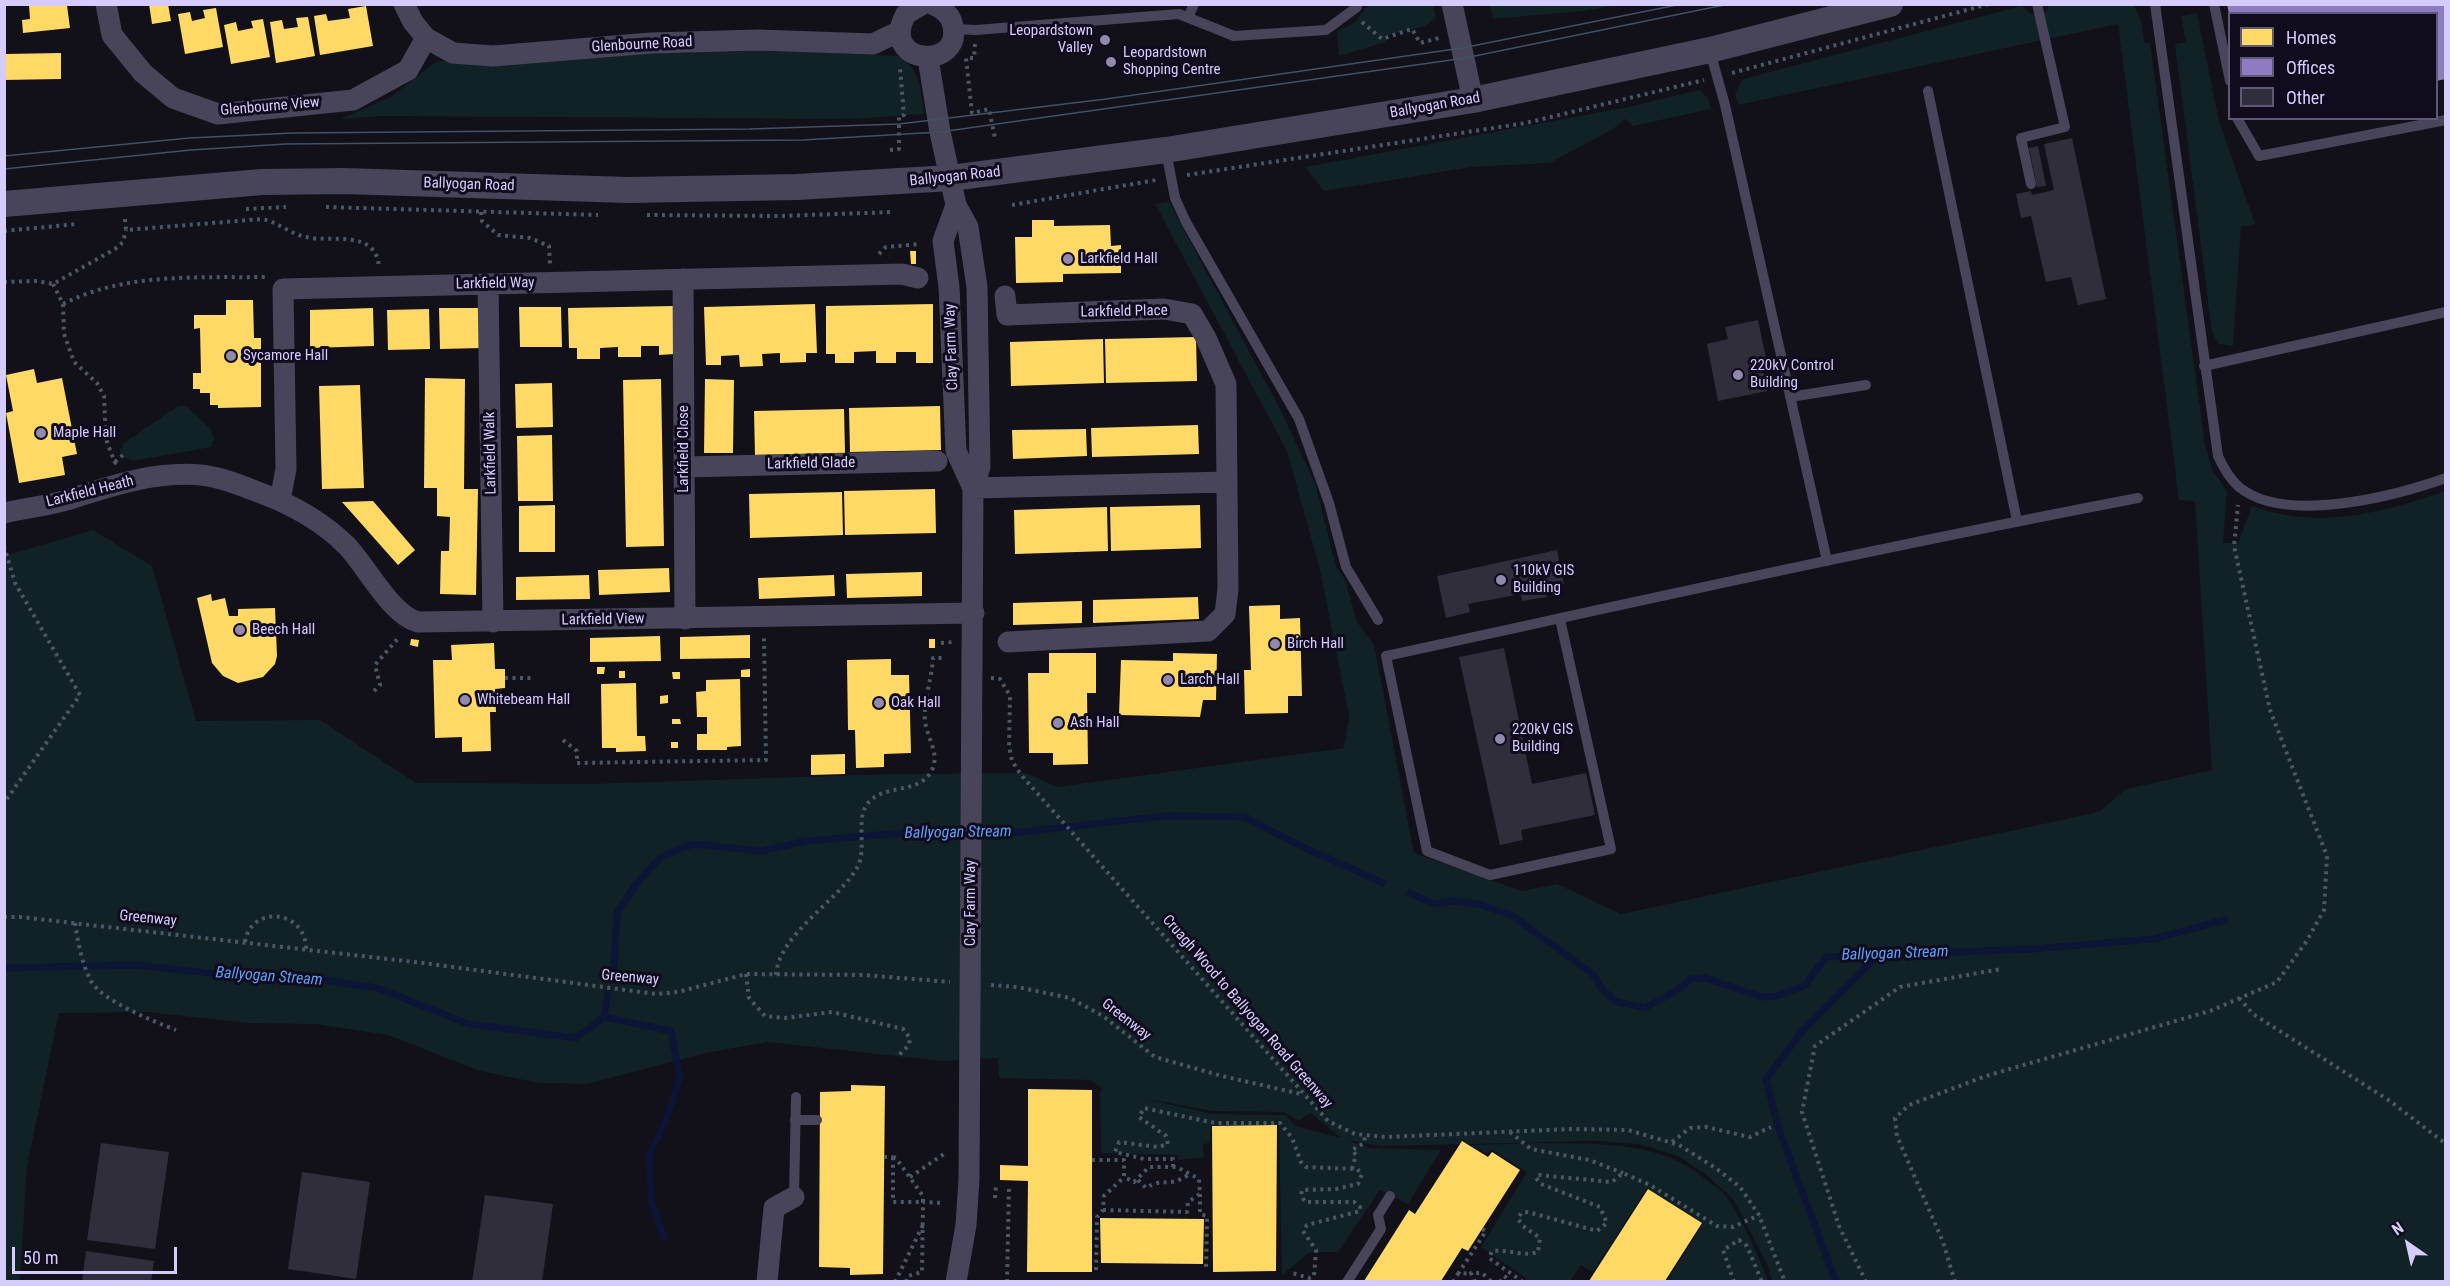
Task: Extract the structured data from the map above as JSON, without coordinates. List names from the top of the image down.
{
  "streets": {
    "street": [
      "Glenbourne Road",
      "Ballyogan Road",
      "Glenbourne View",
      "Larkfield Way",
      "Larkfield Place",
      "Clay Farm Way",
      "Larkfield Close",
      "Larkfield Walk",
      "Larkfield Glade",
      "Larkfield Heath",
      "Larkfield View"
    ],
    "path": ["Greenway", "Cruagh Wood to Ballyogan Road Greenway"]
  },
  "crossings": [
    ["Glenbourne Road", "Glenbourne View"],
    ["Ballyogan Road", "Clay Farm Way"],
    ["Larkfield Way", "Larkfield Close"],
    ["Larkfield Way", "Larkfield Walk"],
    ["Clay Farm Way", "Larkfield View"],
    ["Clay Farm Way", "Cruagh Wood to Ballyogan Road Greenway"],
    ["Larkfield Close", "Larkfield Glade"],
    ["Larkfield Close", "Larkfield View"],
    ["Larkfield Walk", "Larkfield View"],
    ["Larkfield Heath", "Larkfield View"],
    ["Greenway", "Cruagh Wood to Ballyogan Road Greenway"]
  ],
  "water": ["Ballyogan Stream"],
  "places": [
    "Leopardstown Valley",
    "Leopardstown Shopping Centre",
    "Larkfield Hall",
    "Sycamore Hall",
    "220kV Control Building",
    "Maple Hall",
    "110kV GIS Building",
    "Beech Hall",
    "Birch Hall",
    "Larch Hall",
    "Whitebeam Hall",
    "Oak Hall",
    "Ash Hall",
    "220kV GIS Building"
  ],
  "legend": ["Homes", "Offices", "Other"],
  "scale_bar": "50 m",
  "north": "top left"
}
